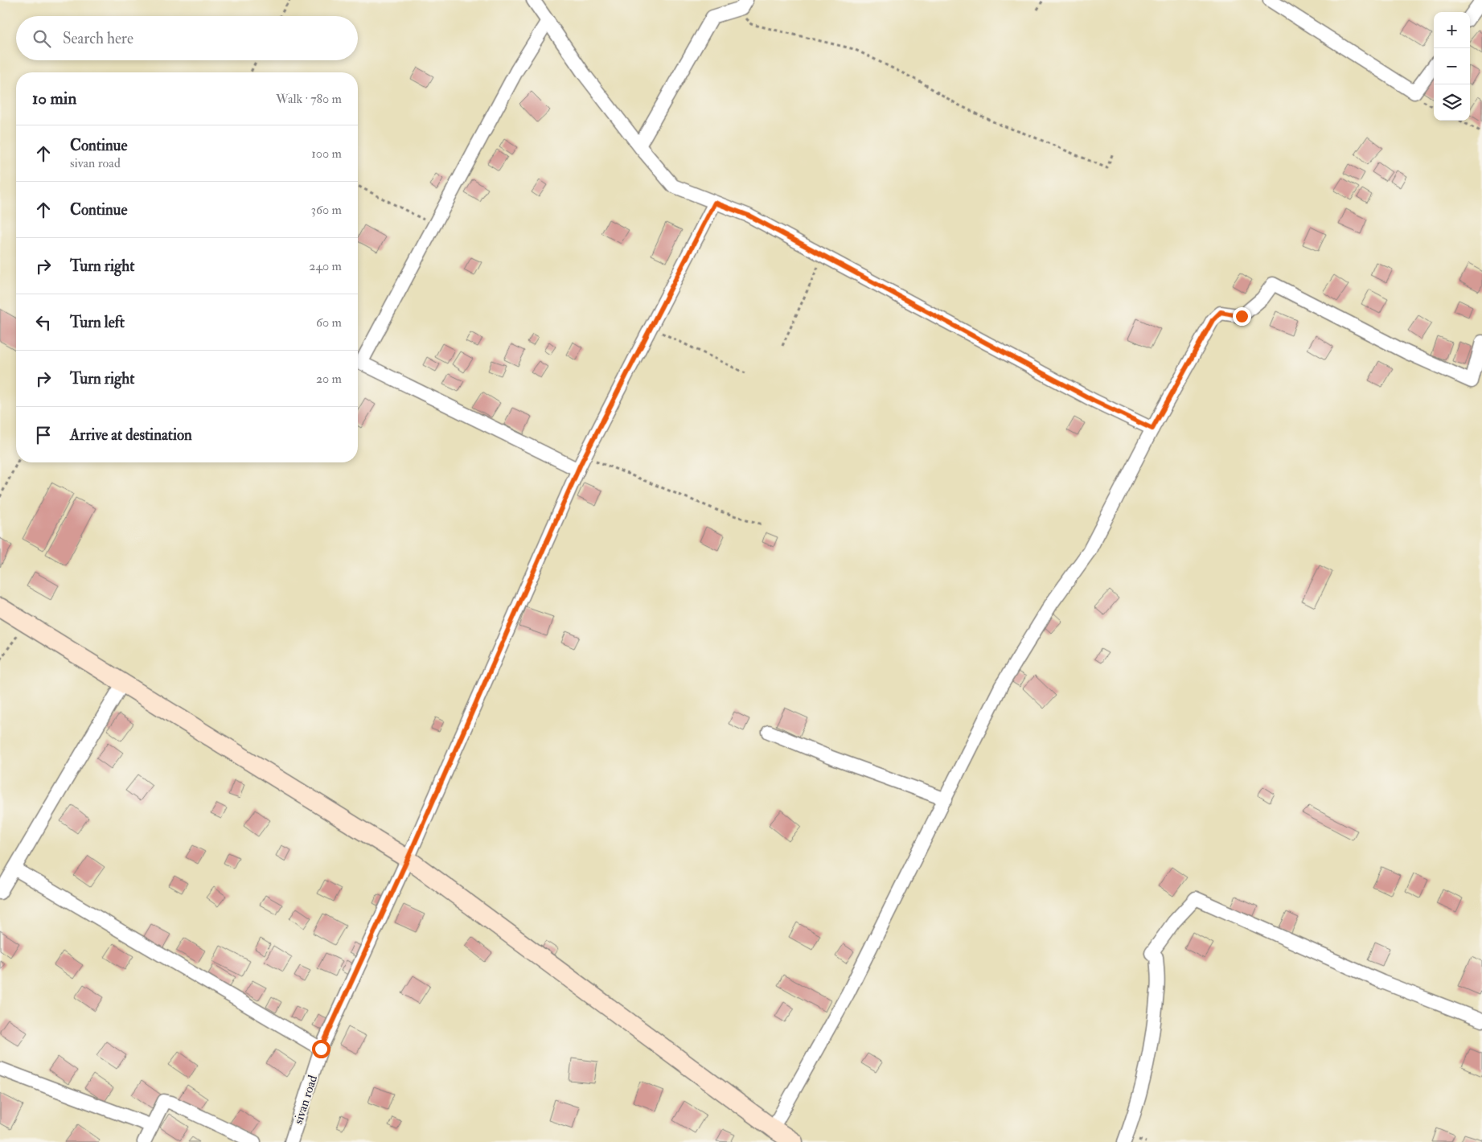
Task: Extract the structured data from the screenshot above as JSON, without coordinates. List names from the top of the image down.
{
  "streets": {
    "street": ["sivan road"]
  },
  "page": {
    "map_buttons": ["+", "−"],
    "search": "Search here",
    "heading": ["10 min", "Walk · 780 m"],
    "list": [
      ["Continue", "sivan road", "100 m"],
      ["Continue", "360 m"],
      ["Turn right", "240 m"],
      ["Turn left", "60 m"],
      ["Turn right", "20 m"],
      "Arrive at destination"
    ]
  }
}
